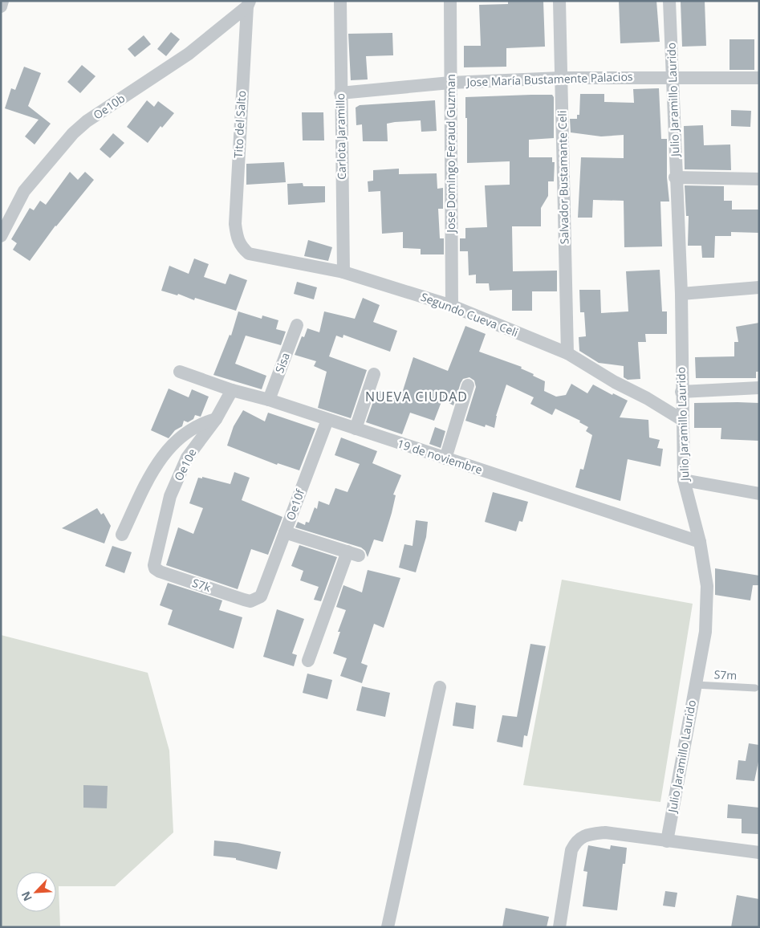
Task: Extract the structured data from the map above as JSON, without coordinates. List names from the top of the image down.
{
  "streets": {
    "street": [
      "Jose María Bustamente Palacios",
      "Julio Jaramillo Laurido",
      "Oe10b",
      "Tito del Salto",
      "Carlota Jaramillo",
      "Jose Domingo Feraud Guzman",
      "Salvador Bustamante Celi",
      "Segundo Cueva Celi",
      "Sisa",
      "19 de noviembre",
      "Oe10e",
      "Oe10f",
      "S7k"
    ],
    "lane": ["S7m"]
  },
  "crossings": [
    ["Jose María Bustamente Palacios", "Julio Jaramillo Laurido"],
    ["Jose María Bustamente Palacios", "Carlota Jaramillo"],
    ["Jose María Bustamente Palacios", "Jose Domingo Feraud Guzman"],
    ["Jose María Bustamente Palacios", "Salvador Bustamante Celi"],
    ["Julio Jaramillo Laurido", "Segundo Cueva Celi"],
    ["Julio Jaramillo Laurido", "19 de noviembre"],
    ["Julio Jaramillo Laurido", "S7m"],
    ["Oe10b", "Tito del Salto"],
    ["Tito del Salto", "Segundo Cueva Celi"],
    ["Carlota Jaramillo", "Segundo Cueva Celi"],
    ["Jose Domingo Feraud Guzman", "Segundo Cueva Celi"],
    ["Salvador Bustamante Celi", "Segundo Cueva Celi"],
    ["Sisa", "19 de noviembre"],
    ["19 de noviembre", "Oe10e"],
    ["19 de noviembre", "Oe10f"],
    ["Oe10e", "S7k"],
    ["Oe10f", "S7k"]
  ],
  "districts": ["NUEVA CIUDAD"],
  "north": "bottom left"
}
